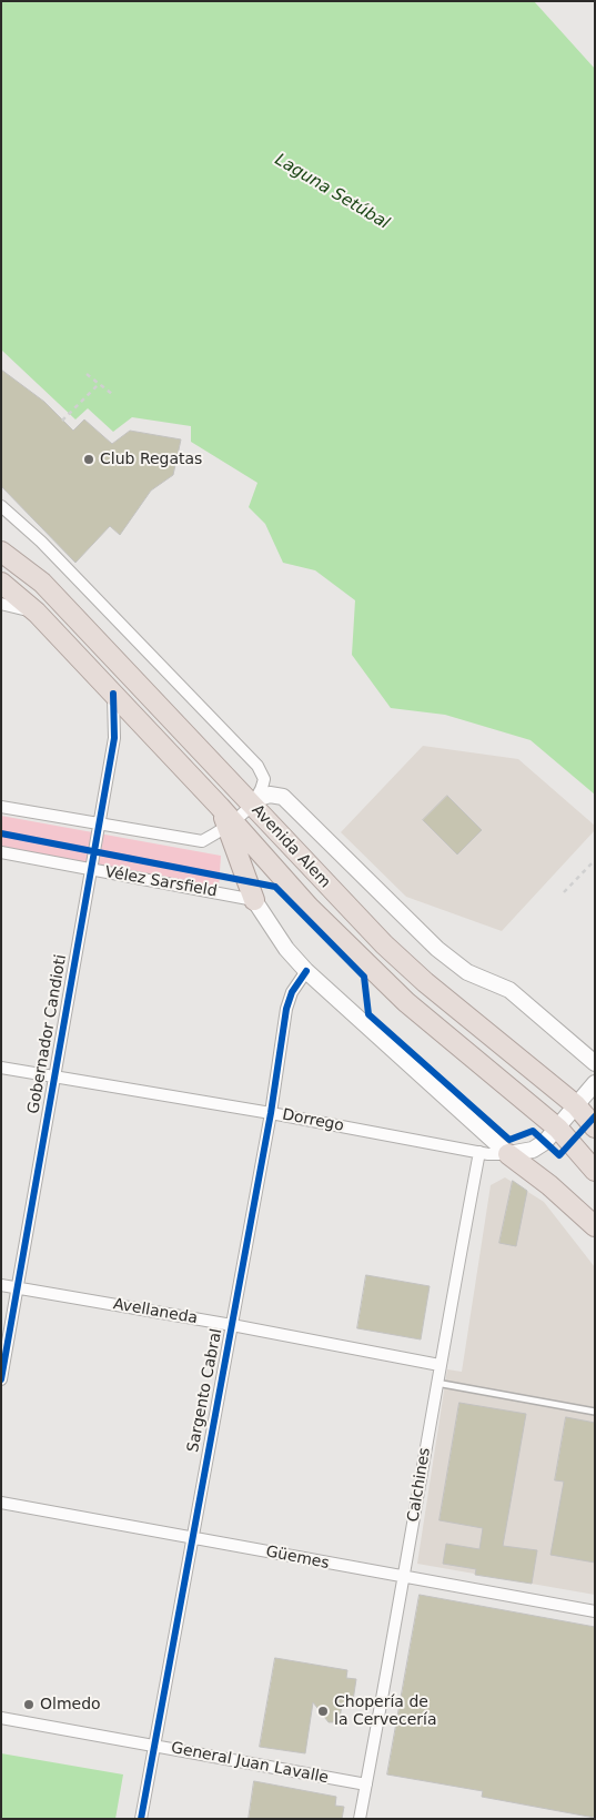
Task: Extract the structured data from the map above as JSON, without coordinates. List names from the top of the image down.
{
  "streets": {
    "highway": ["Avenida Alem"],
    "street": [
      "Vélez Sarsfield",
      "Gobernador Candioti",
      "Dorrego",
      "Avellaneda",
      "Sargento Cabral",
      "Calchines",
      "Güemes",
      "General Juan Lavalle"
    ]
  },
  "crossings": [
    ["Avenida Alem", "Gobernador Candioti"],
    ["Avenida Alem", "Dorrego"],
    ["Vélez Sarsfield", "Gobernador Candioti"],
    ["Gobernador Candioti", "Dorrego"],
    ["Gobernador Candioti", "Avellaneda"],
    ["Dorrego", "Sargento Cabral"],
    ["Dorrego", "Calchines"],
    ["Avellaneda", "Sargento Cabral"],
    ["Avellaneda", "Calchines"],
    ["Sargento Cabral", "Güemes"],
    ["Sargento Cabral", "General Juan Lavalle"],
    ["Calchines", "Güemes"],
    ["Calchines", "General Juan Lavalle"]
  ],
  "water": ["Laguna Setúbal"],
  "places": ["Club Regatas", "Olmedo", "Chopería de la Cervecería"]
}
